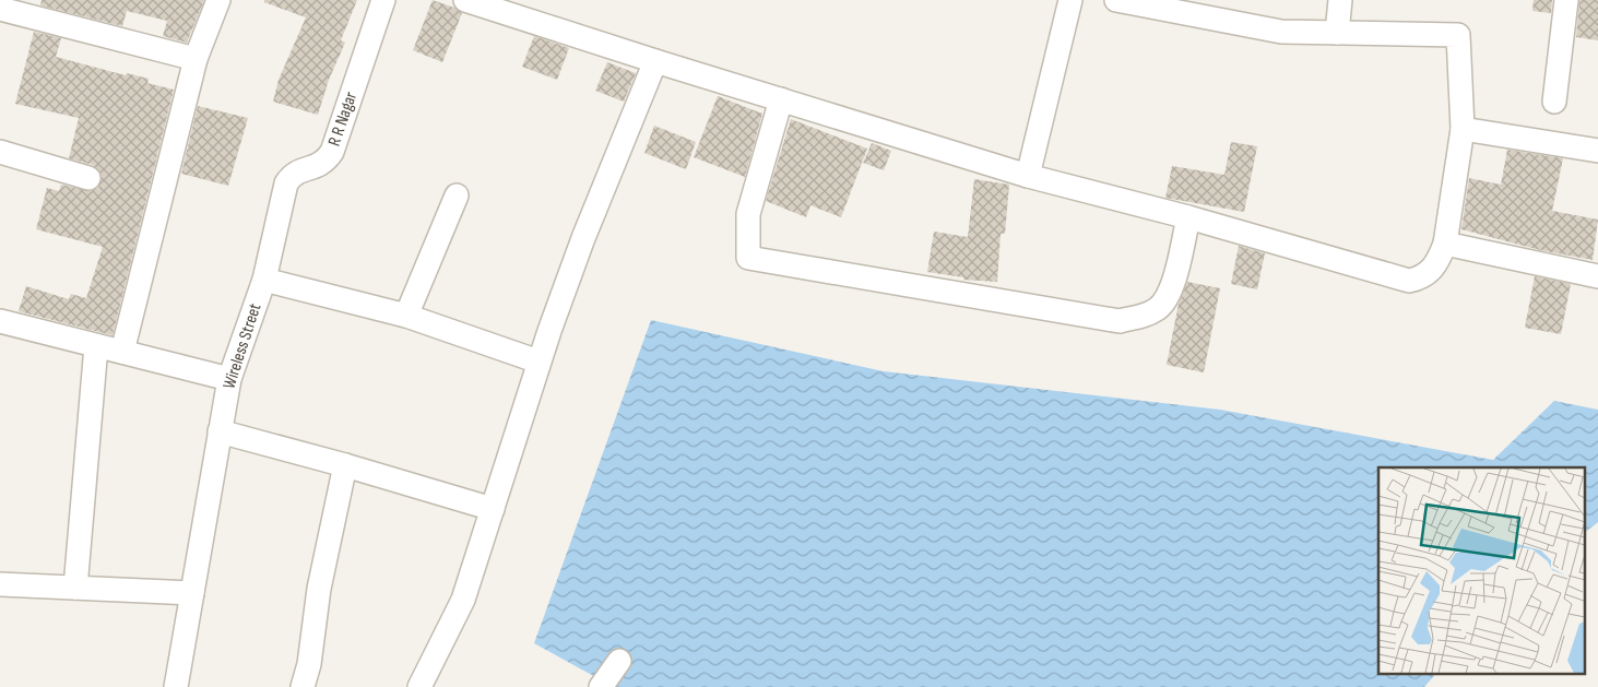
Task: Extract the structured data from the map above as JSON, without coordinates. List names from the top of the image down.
{
  "streets": {
    "street": ["R R Nagar", "Wireless Street"]
  },
  "crossings": [
    ["R R Nagar", "Wireless Street"]
  ]
}
